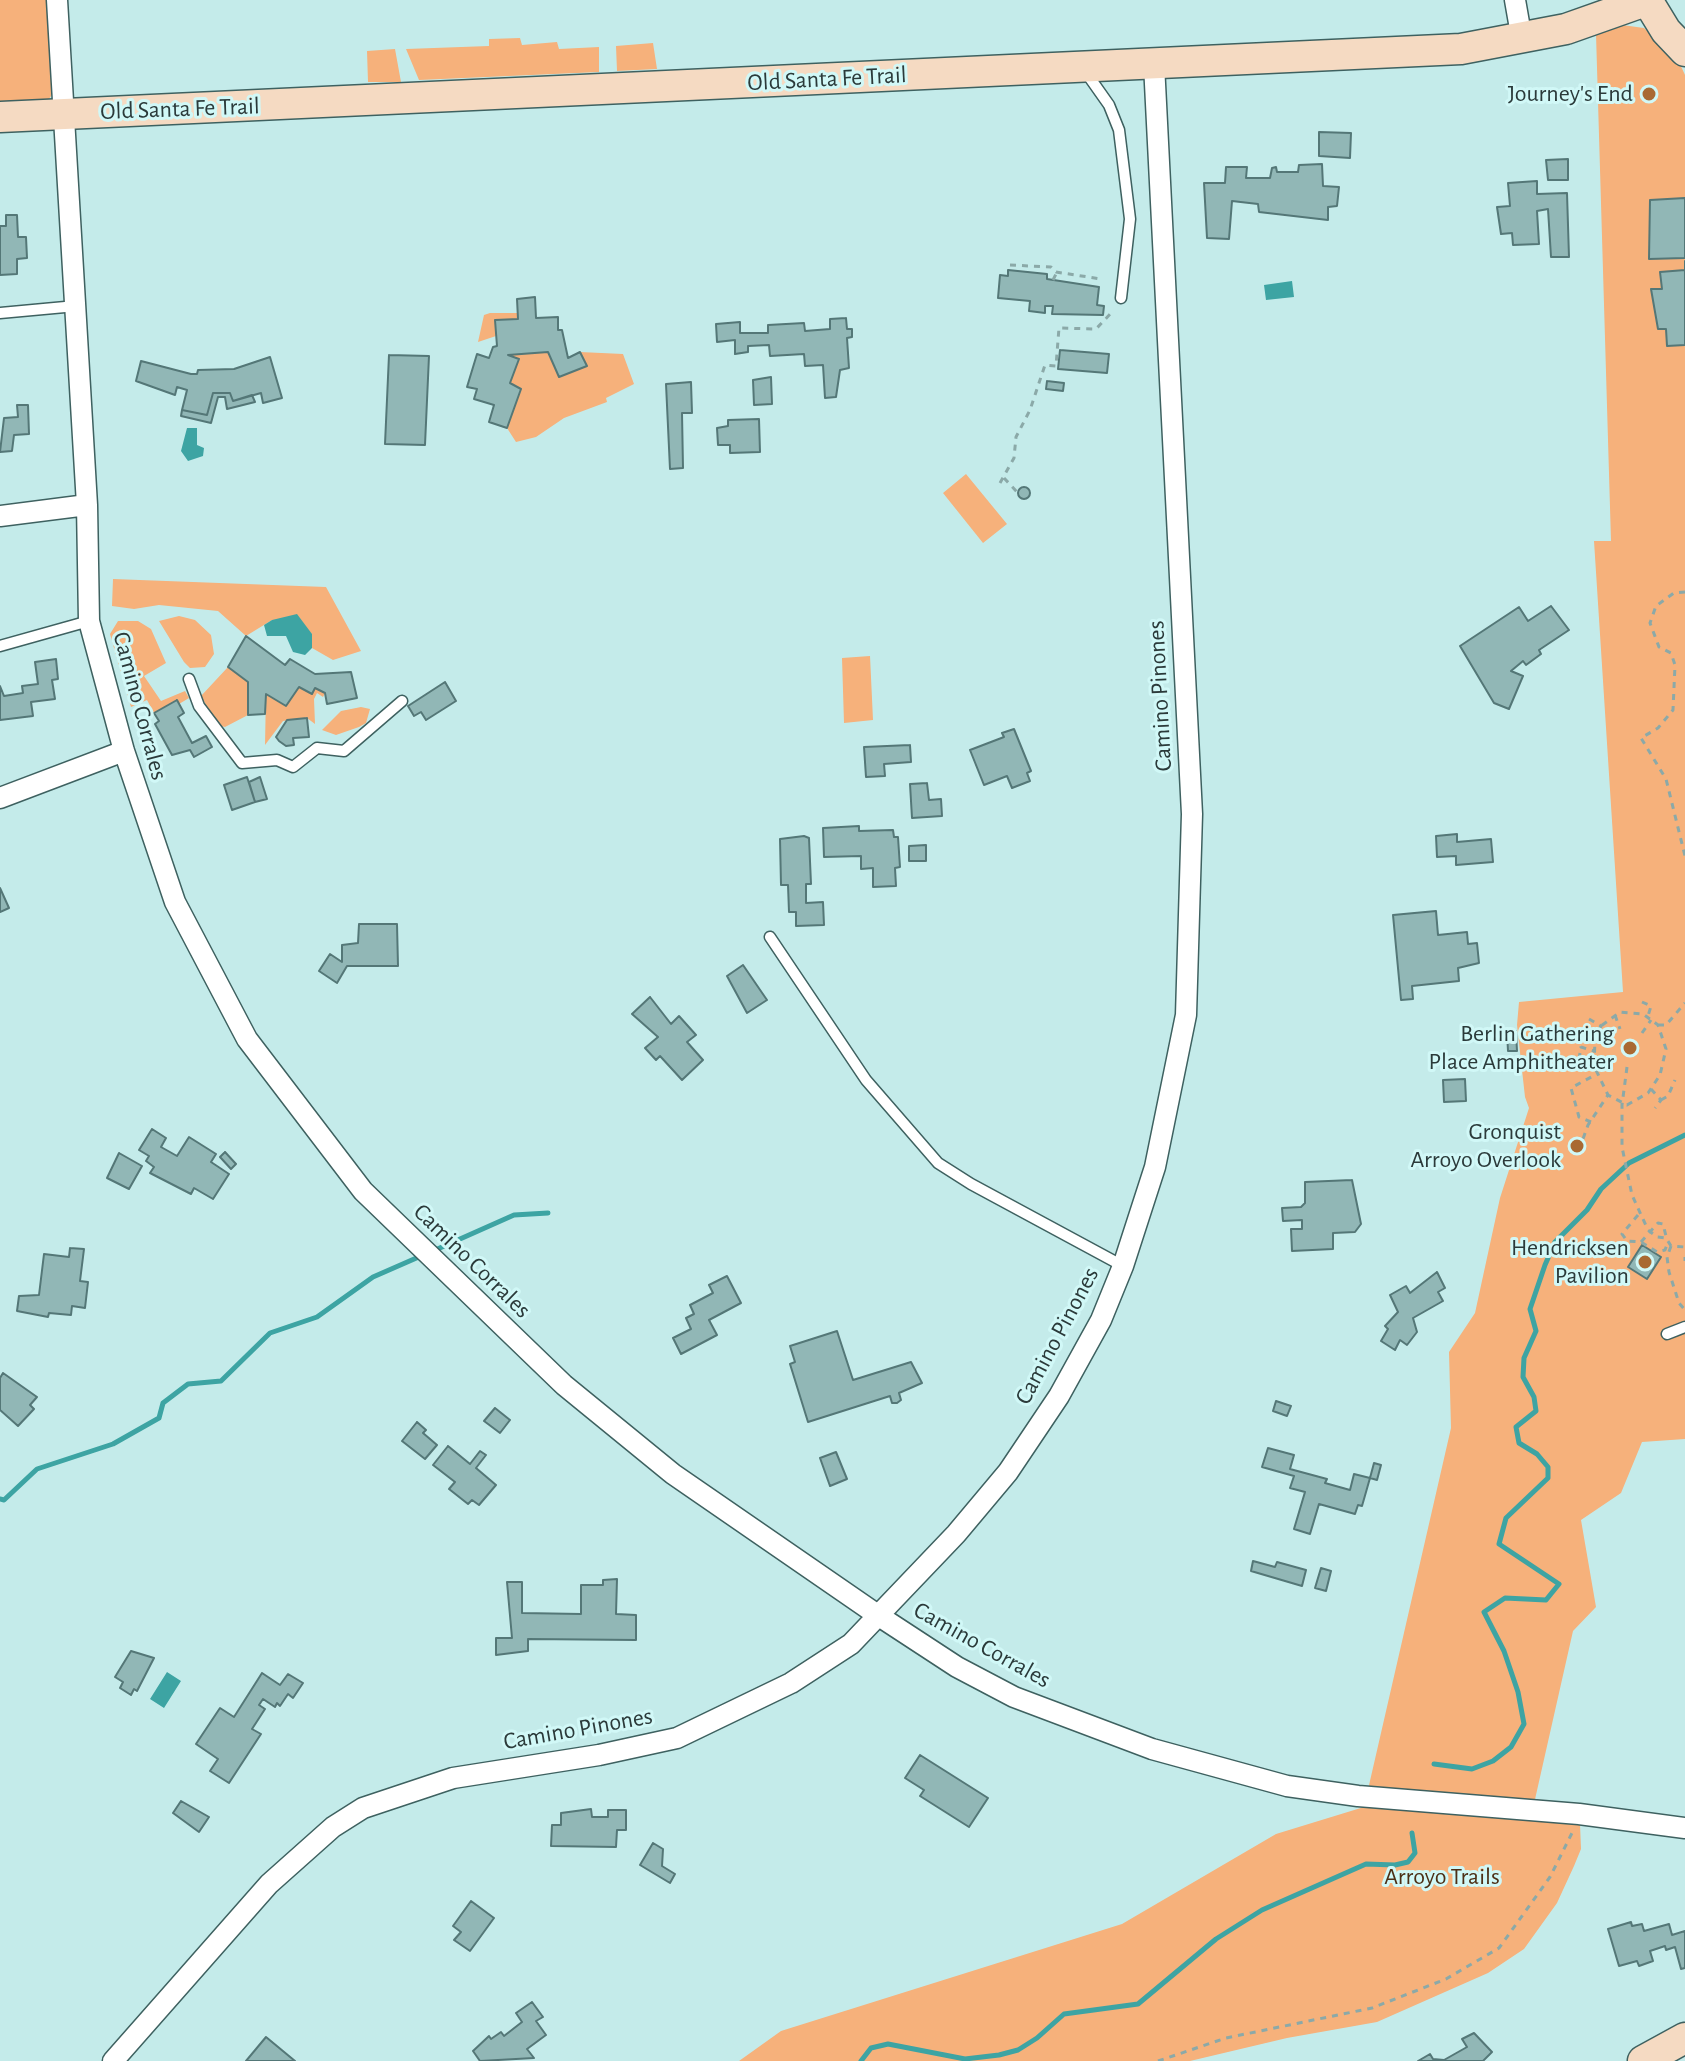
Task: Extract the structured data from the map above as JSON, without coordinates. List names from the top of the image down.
{
  "streets": {
    "street": ["Old Santa Fe Trail", "Camino Pinones", "Camino Corrales"]
  },
  "crossings": [
    ["Old Santa Fe Trail", "Camino Pinones"],
    ["Old Santa Fe Trail", "Camino Corrales"],
    ["Camino Pinones", "Camino Corrales"]
  ],
  "parks": ["Arroyo Trails"],
  "places": [
    "Journey's End",
    "Berlin Gathering Place Amphitheater",
    "Gronquist Arroyo Overlook",
    "Hendricksen Pavilion"
  ]
}
